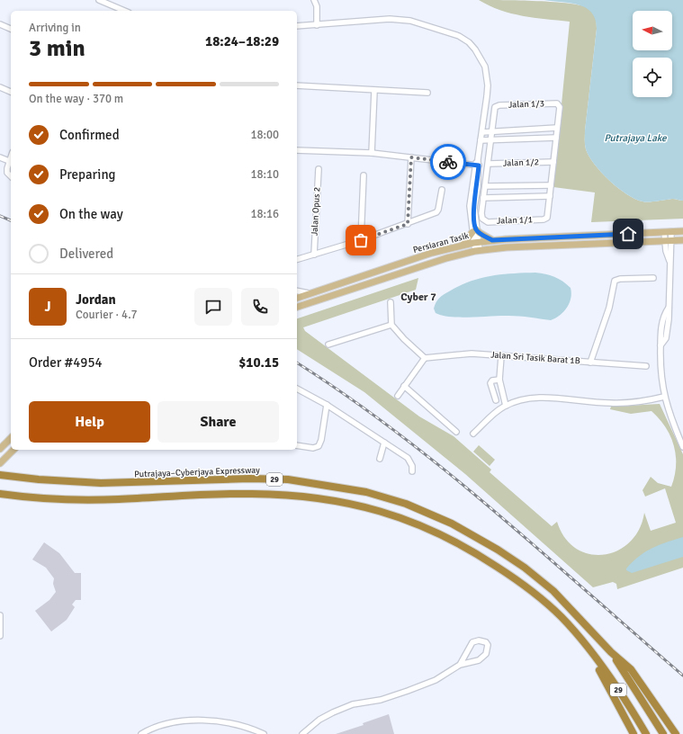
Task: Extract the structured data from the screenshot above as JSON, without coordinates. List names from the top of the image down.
{
  "streets": {
    "highway": ["Putrajaya–Cyberjaya Expressway", "29"],
    "main road": ["Persiaran Tasik"],
    "street": [
      "Jalan 1/3",
      "Jalan 1/2",
      "Jalan Opus 2",
      "Jalan 1/1",
      "Jalan Sri Tasik Barat 1B"
    ]
  },
  "districts": ["Cyber 7"],
  "water": ["Putrajaya Lake"],
  "north": "left",
  "page": {
    "heading": ["3 min", "Arriving in", "18:24–18:29"],
    "panel": [
      "Jordan",
      "Courier · 4.7",
      "Order #4954",
      "$10.15"
    ],
    "bar": "On the way · 370 m",
    "list": [
      ["Confirmed", "18:00"],
      ["Preparing", "18:10"],
      ["On the way", "18:16"],
      "Delivered"
    ],
    "round": "J",
    "buttons": ["Help", "Share"]
  }
}
